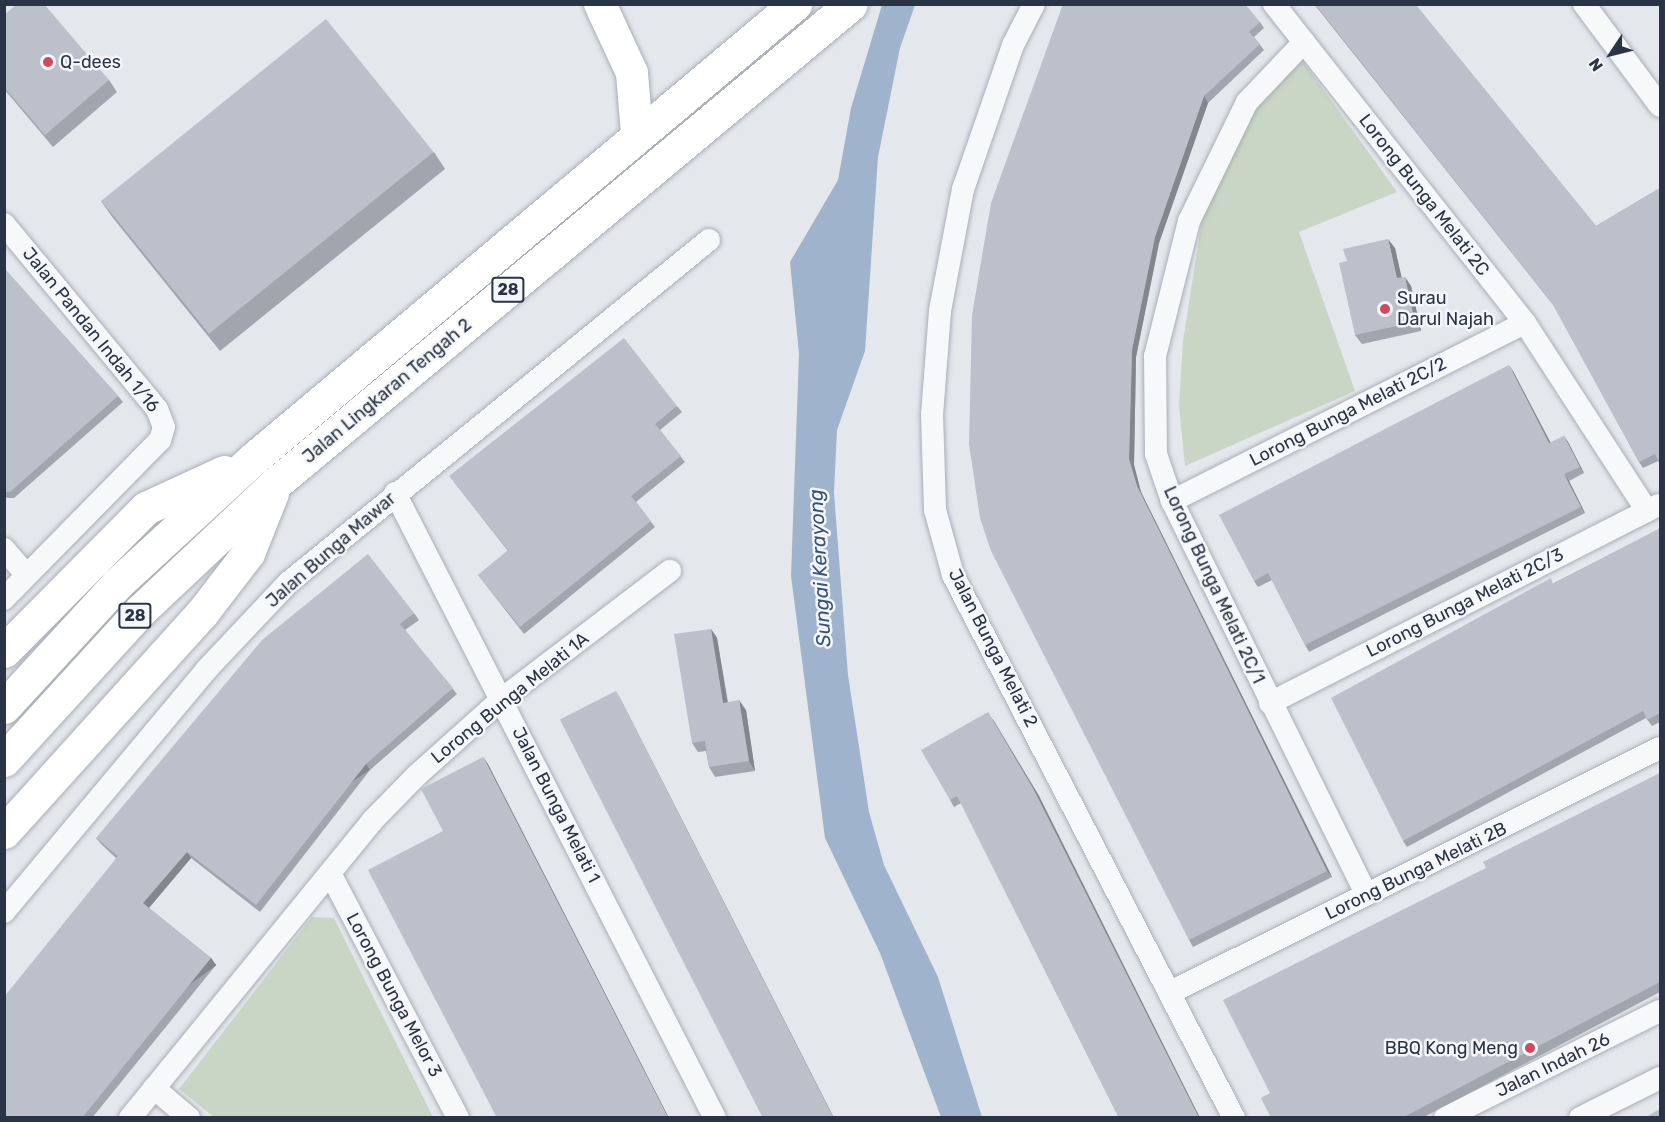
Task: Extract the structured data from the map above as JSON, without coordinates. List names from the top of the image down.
{
  "streets": {
    "highway": ["28", "Jalan Lingkaran Tengah 2"],
    "street": [
      "Lorong Bunga Melati 2C",
      "Jalan Pandan Indah 1/16",
      "Lorong Bunga Melati 2C/2",
      "Jalan Bunga Mawar",
      "Lorong Bunga Melati 2C/1",
      "Lorong Bunga Melati 2C/3",
      "Jalan Bunga Melati 2",
      "Lorong Bunga Melati 1A",
      "Jalan Bunga Melati 1",
      "Lorong Bunga Melati 2B",
      "Lorong Bunga Melor 3",
      "Jalan Indah 26"
    ]
  },
  "crossings": [
    ["Lorong Bunga Melati 2C", "Lorong Bunga Melati 2C/2"],
    ["Lorong Bunga Melati 2C", "Lorong Bunga Melati 2C/1"],
    ["Lorong Bunga Melati 2C", "Lorong Bunga Melati 2C/3"],
    ["Lorong Bunga Melati 2C/2", "Lorong Bunga Melati 2C/1"],
    ["Jalan Bunga Mawar", "Jalan Bunga Melati 1"],
    ["Lorong Bunga Melati 2C/1", "Lorong Bunga Melati 2C/3"],
    ["Lorong Bunga Melati 2C/1", "Lorong Bunga Melati 2B"],
    ["Jalan Bunga Melati 2", "Lorong Bunga Melati 2B"],
    ["Lorong Bunga Melati 1A", "Jalan Bunga Melati 1"],
    ["Lorong Bunga Melati 1A", "Lorong Bunga Melor 3"]
  ],
  "water": ["Sungai Kerayong"],
  "places": ["Q-dees", "Surau Darul Najah", "BBQ Kong Meng"],
  "north": "bottom left"
}
